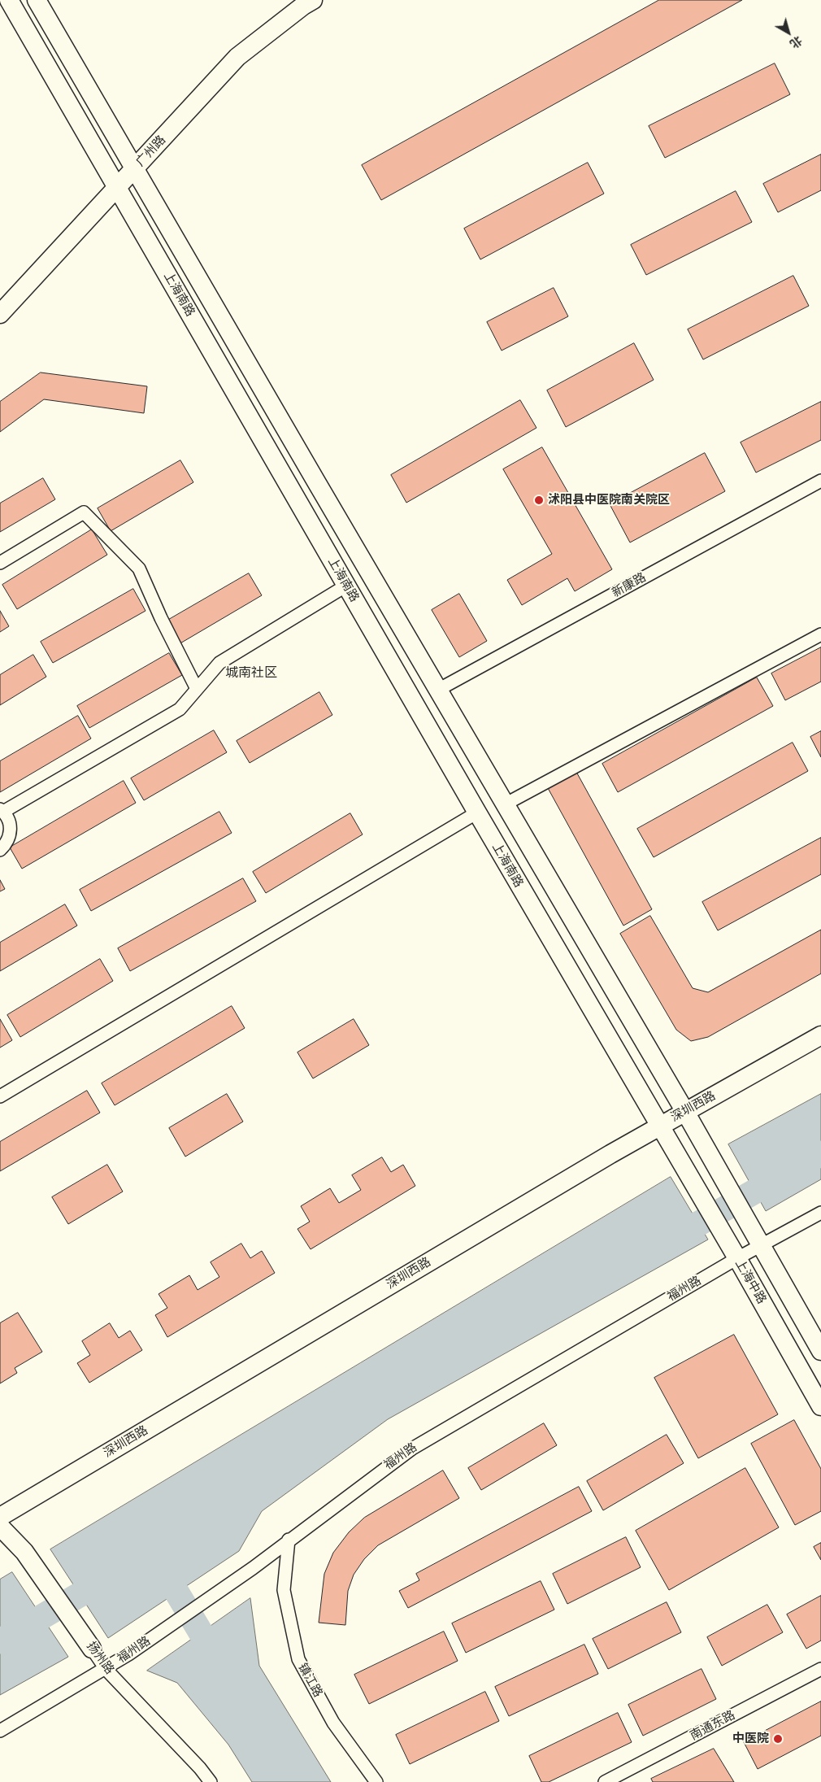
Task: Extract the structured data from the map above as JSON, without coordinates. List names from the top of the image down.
{
  "streets": {
    "main road": [
      "广州路",
      "上海南路",
      "深圳西路",
      "上海中路",
      "扬州路"
    ],
    "street": [
      "新康路",
      "福州路",
      "镇江路",
      "南通东路"
    ]
  },
  "crossings": [
    ["广州路", "上海南路"],
    ["上海南路", "新康路"],
    ["上海南路", "深圳西路"],
    ["上海南路", "上海中路"],
    ["上海南路", "福州路"],
    ["上海中路", "福州路"],
    ["福州路", "扬州路"],
    ["福州路", "镇江路"]
  ],
  "districts": ["城南社区"],
  "places": ["沭阳县中医院南关院区", "中医院"],
  "north": "bottom right"
}
